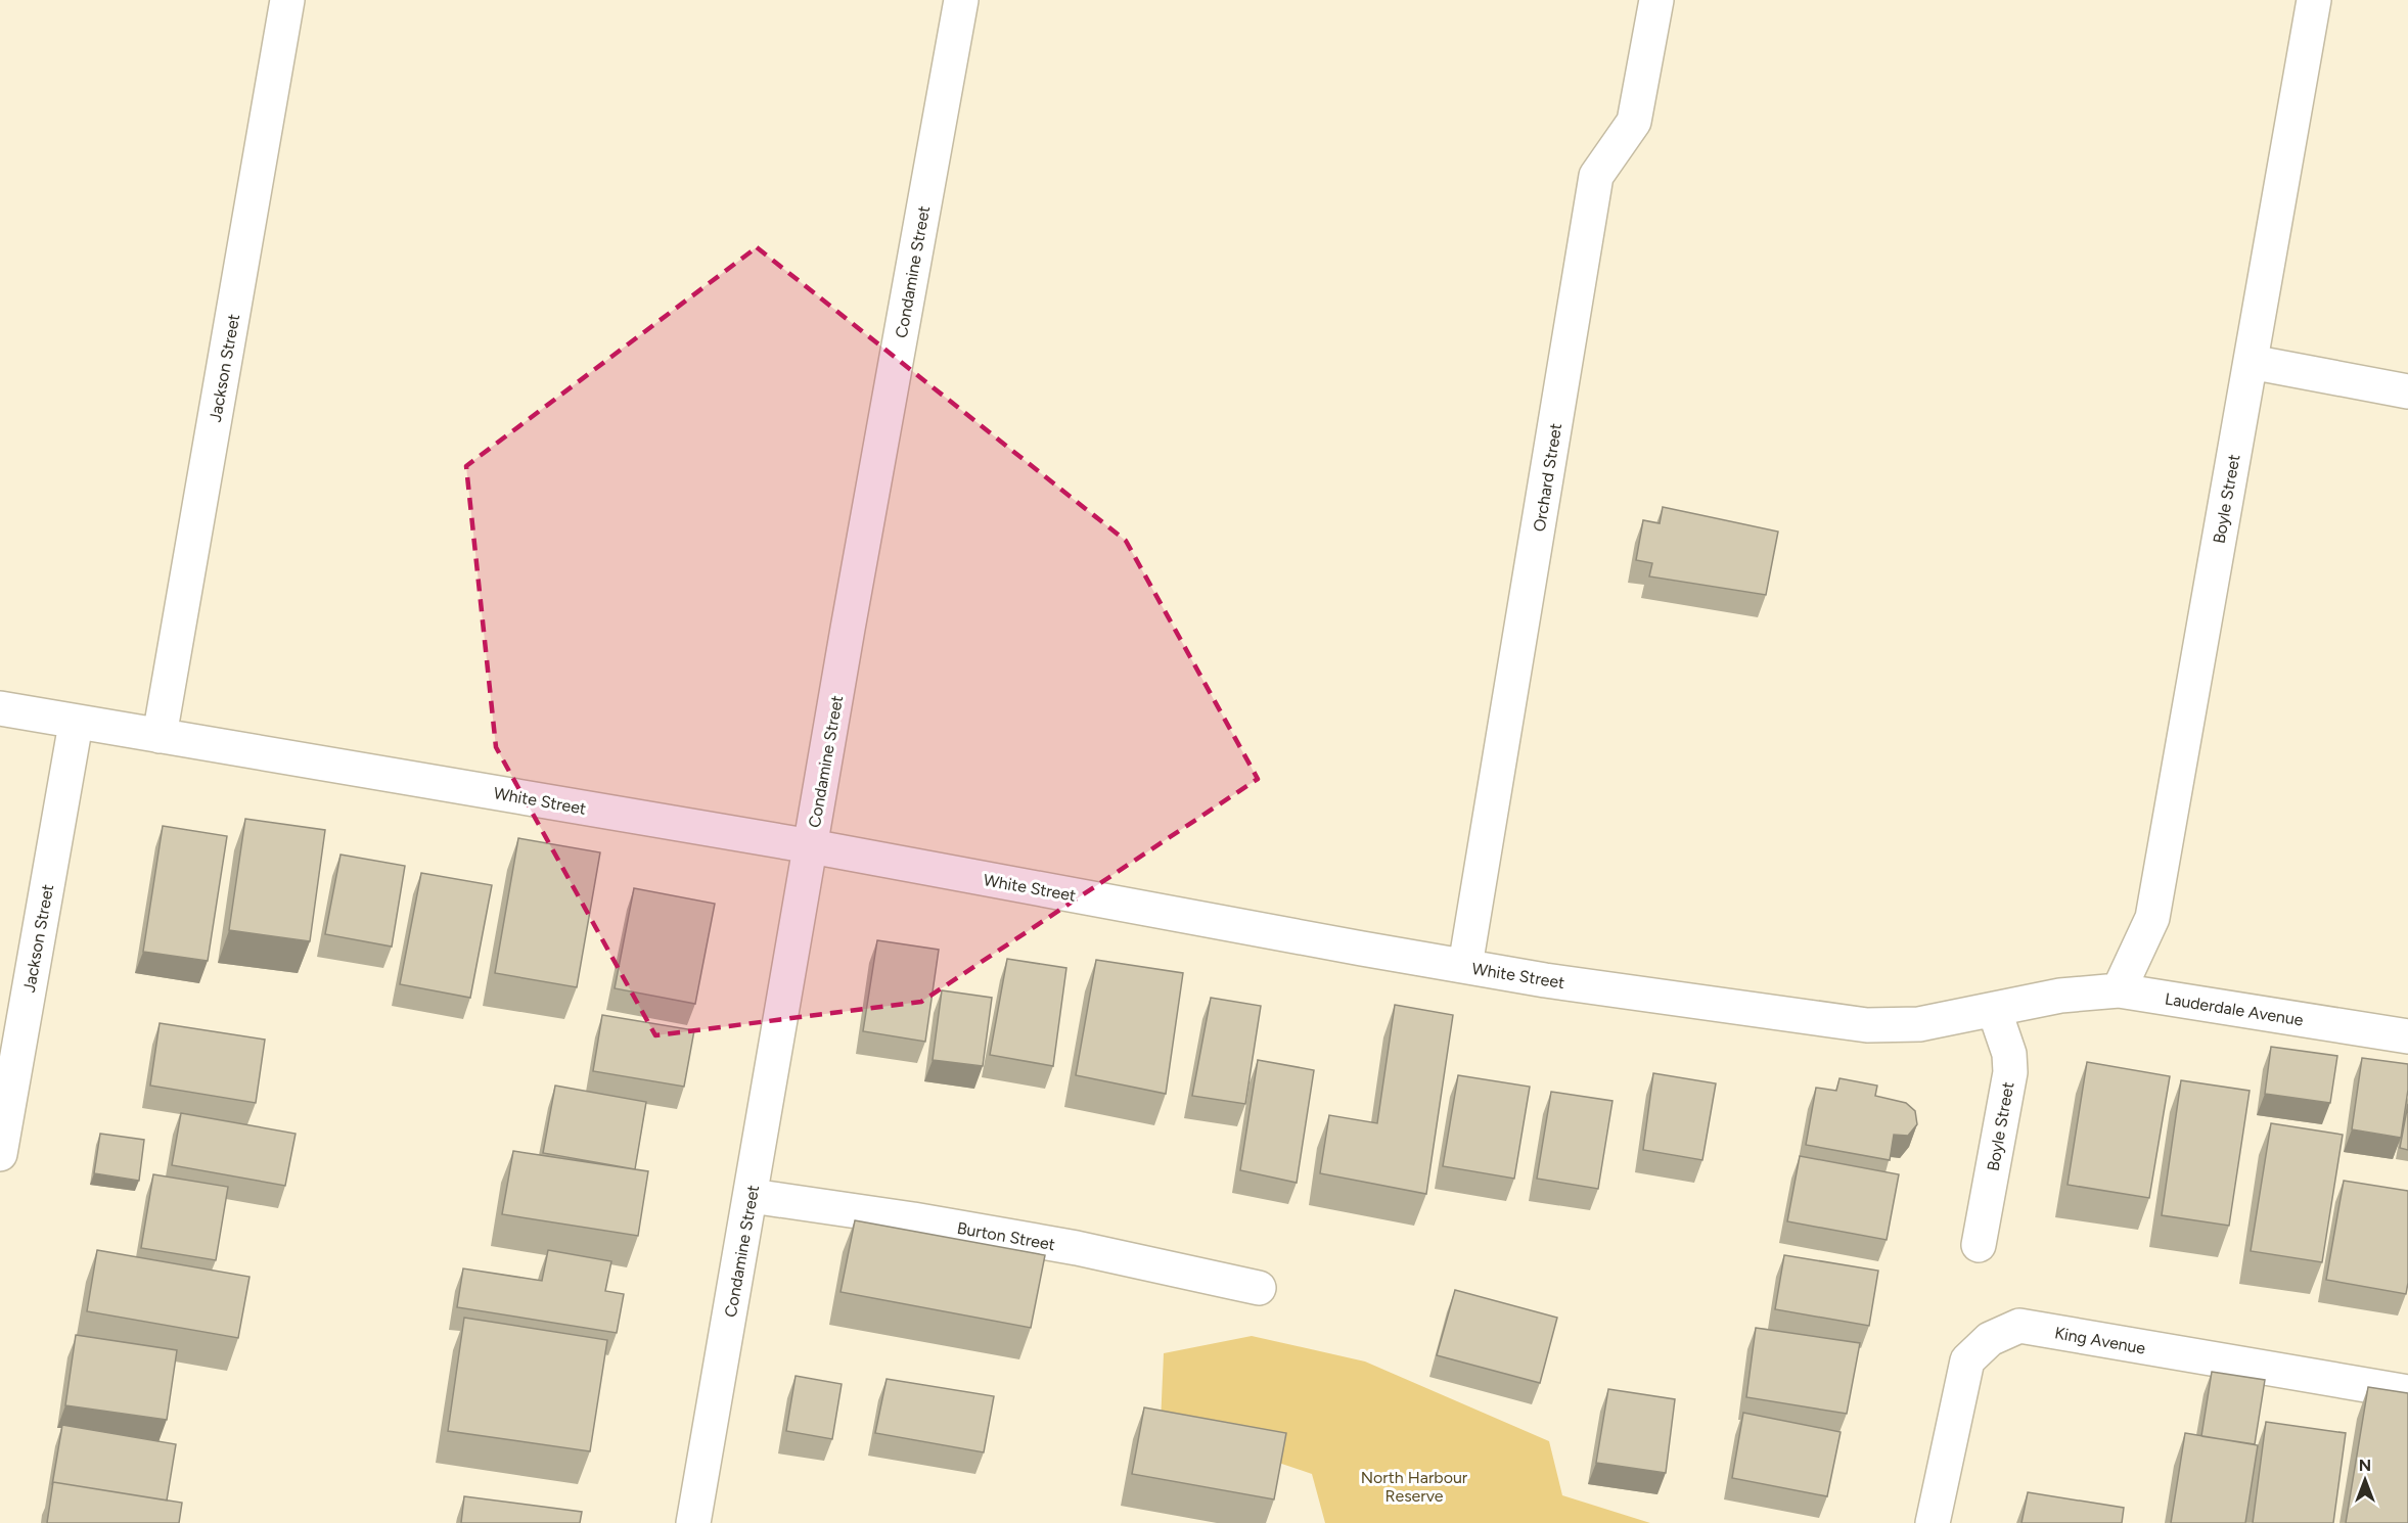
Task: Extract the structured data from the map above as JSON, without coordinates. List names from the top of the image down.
{
  "streets": {
    "street": [
      "Condamine Street",
      "Jackson Street",
      "Orchard Street",
      "Boyle Street",
      "White Street",
      "Lauderdale Avenue",
      "Burton Street",
      "King Avenue"
    ]
  },
  "crossings": [
    ["Condamine Street", "White Street"],
    ["Condamine Street", "Burton Street"],
    ["Jackson Street", "White Street"],
    ["Orchard Street", "White Street"],
    ["Boyle Street", "White Street"],
    ["Boyle Street", "Lauderdale Avenue"],
    ["White Street", "Lauderdale Avenue"]
  ],
  "parks": ["North Harbour Reserve"],
  "north": "top"
}
